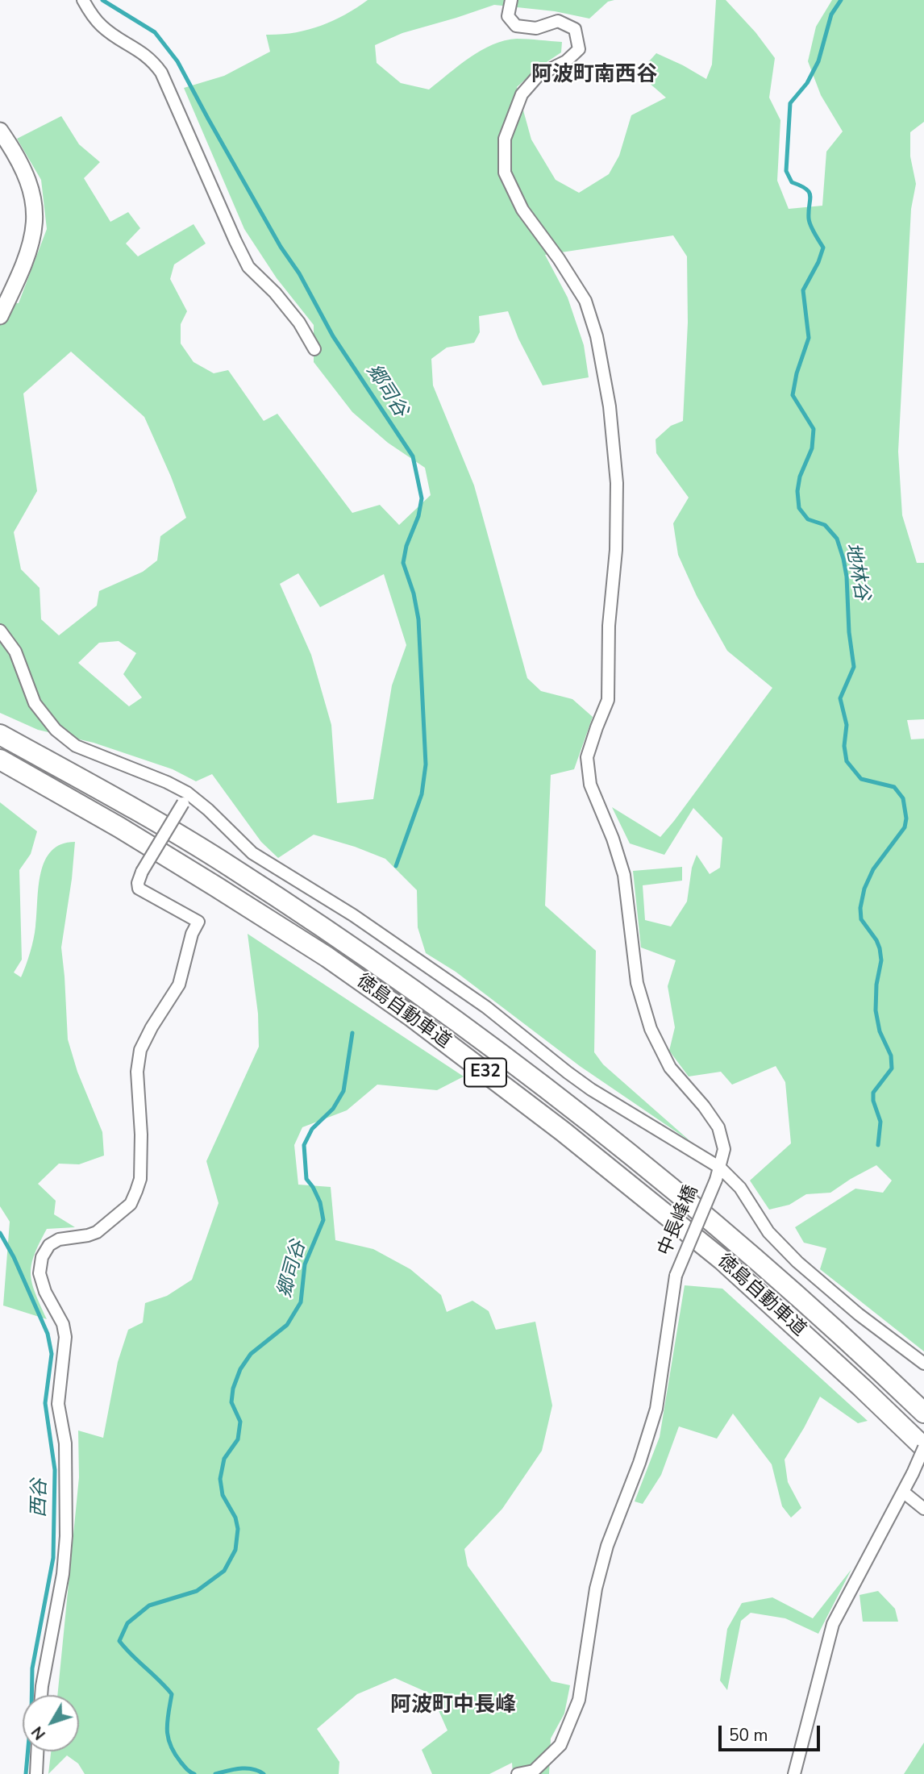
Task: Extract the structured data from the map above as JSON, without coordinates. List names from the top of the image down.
{
  "streets": {
    "highway": ["徳島自動車道", "E32"],
    "street": ["中長峰橋"]
  },
  "districts": ["阿波町南西谷", "阿波町中長峰"],
  "water": ["郷司谷", "地林谷", "西谷"],
  "scale_bar": "50 m",
  "north": "bottom left"
}
